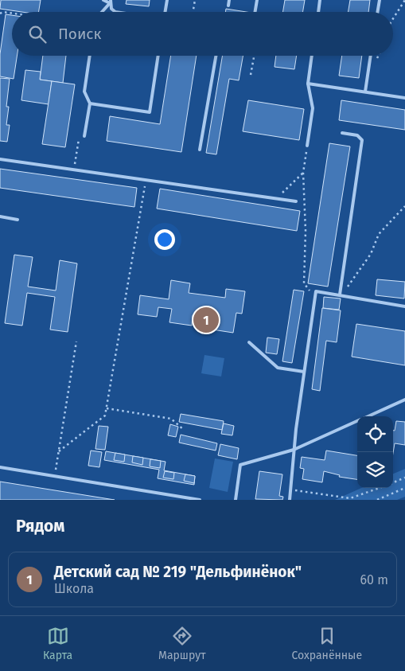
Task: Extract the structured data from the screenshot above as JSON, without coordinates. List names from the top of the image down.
{
  "page": {
    "search": "Поиск",
    "pins": "1",
    "heading": "Рядом",
    "list": [
      {
        "mark": "1",
        "name": "Детский сад № 219 \"Дельфинёнок\"",
        "note": "Школа",
        "value": "60 m"
      }
    ],
    "nav": ["Карта", "Маршрут", "Сохранённые"]
  }
}
